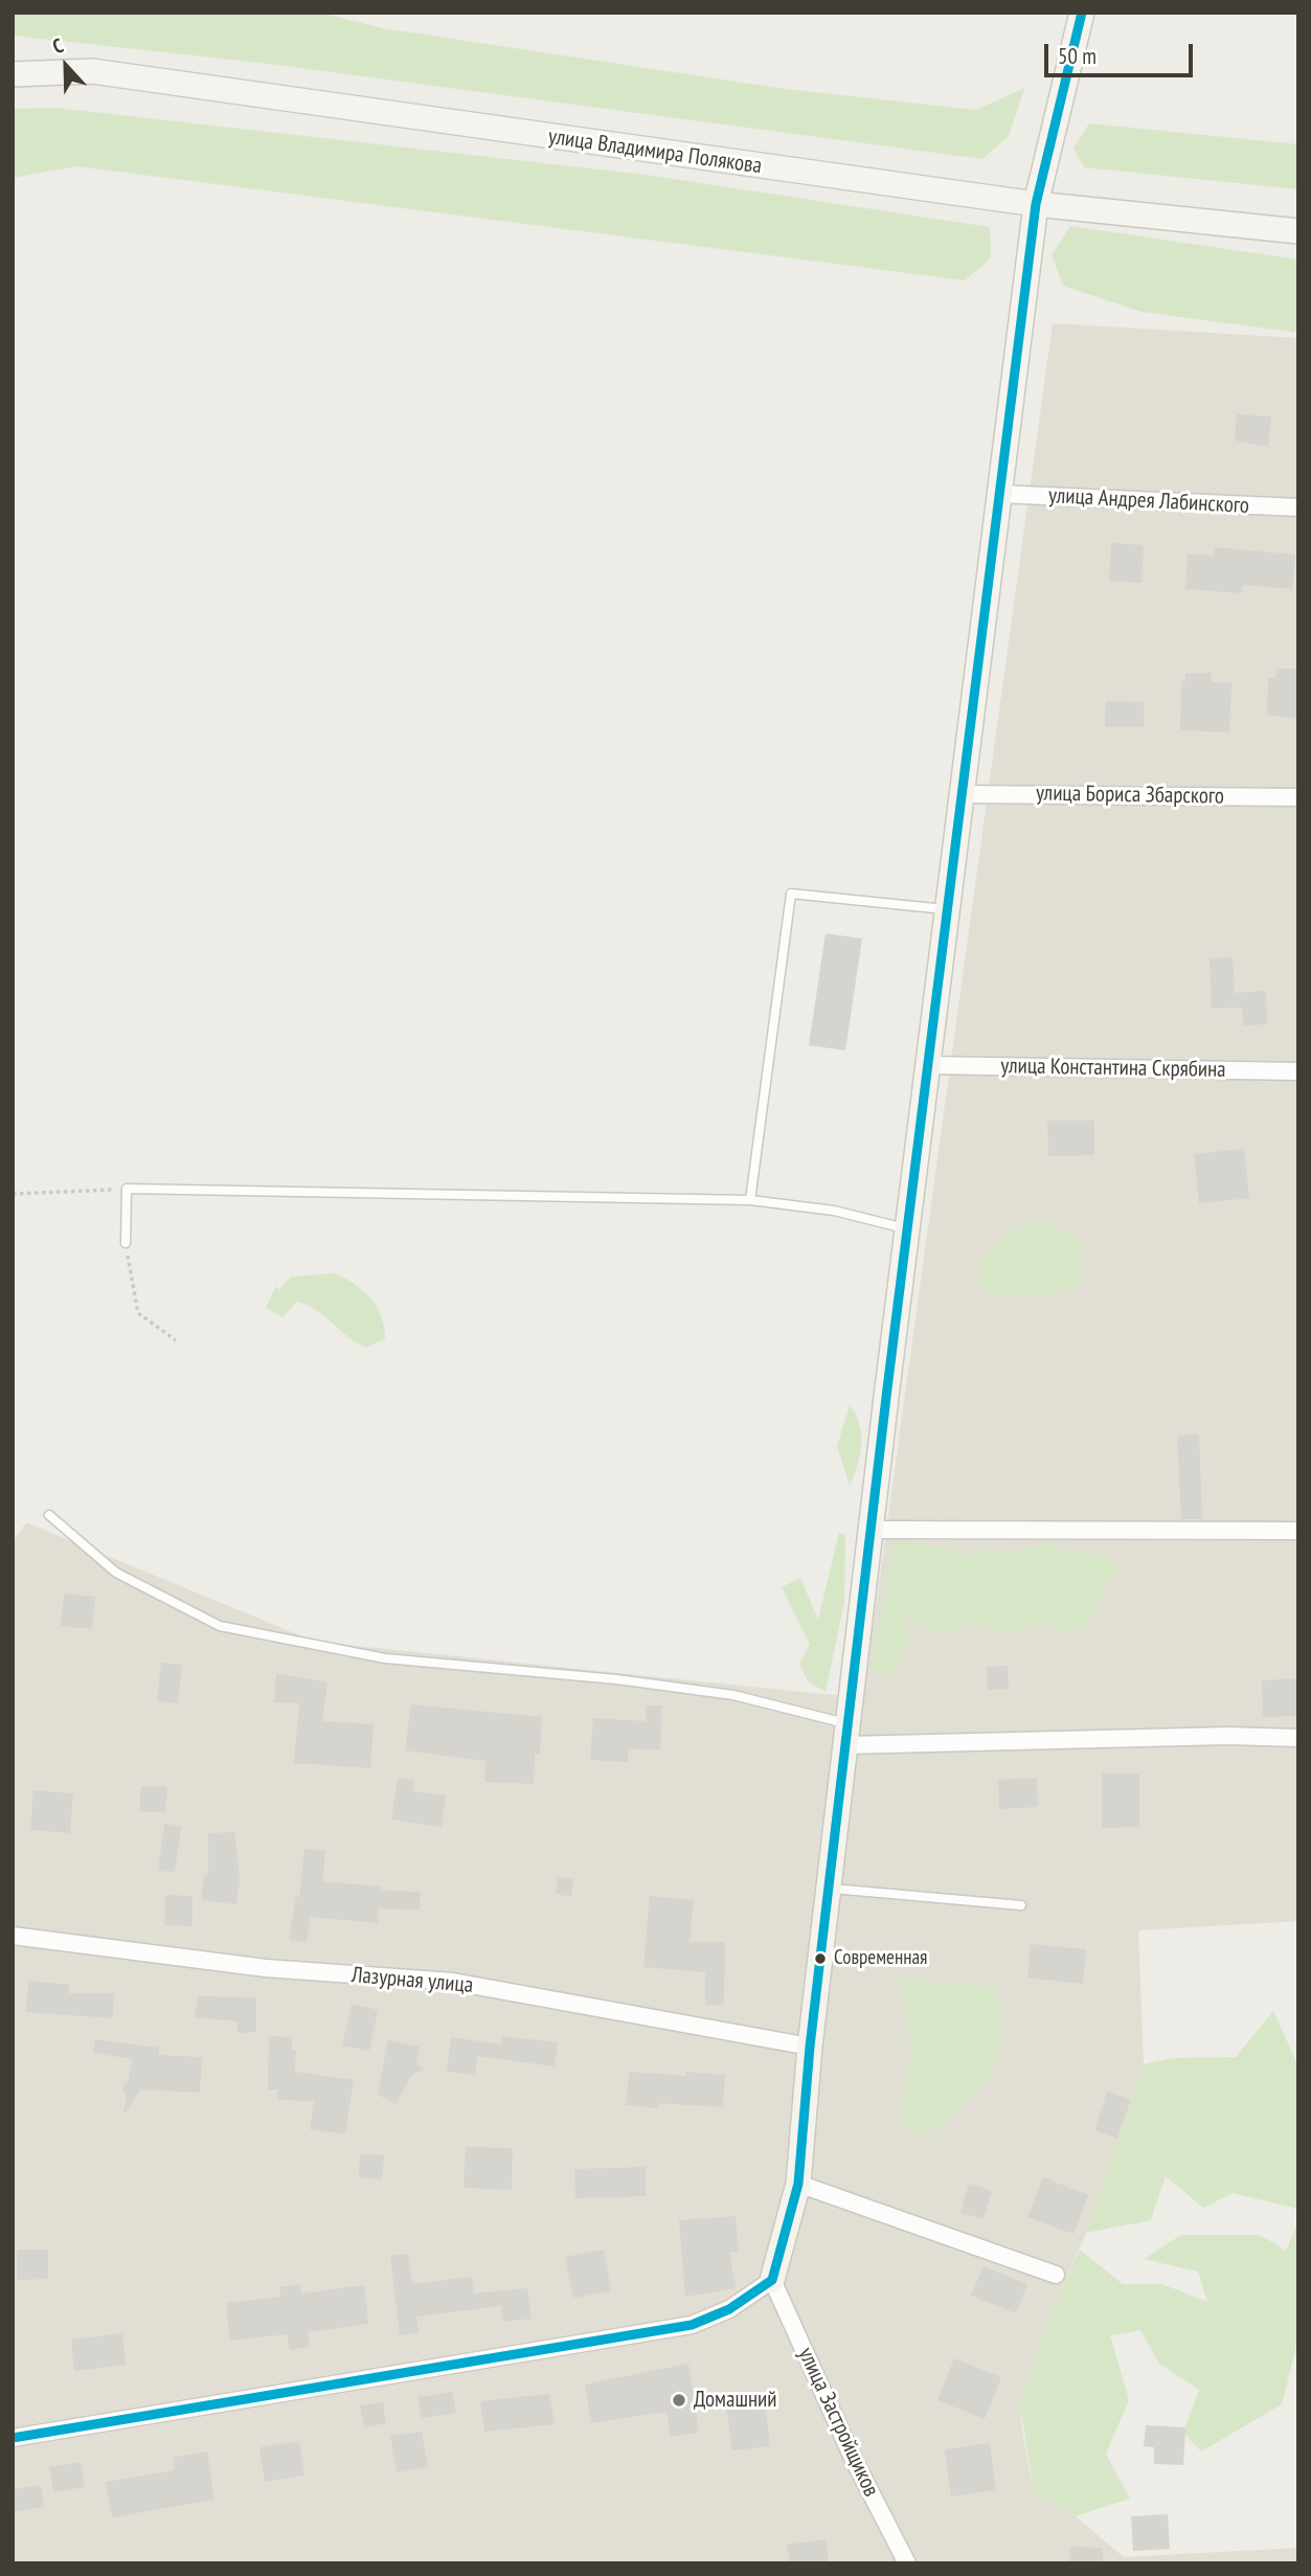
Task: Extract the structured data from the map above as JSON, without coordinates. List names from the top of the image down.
{
  "streets": {
    "street": [
      "улица Владимира Полякова",
      "улица Андрея Лабинского",
      "улица Бориса Збарского",
      "улица Константина Скрябина",
      "Лазурная улица",
      "улица Застройщиков"
    ]
  },
  "places": ["Современная", "Домашний"],
  "scale_bar": "50 m",
  "north": "top"
}
